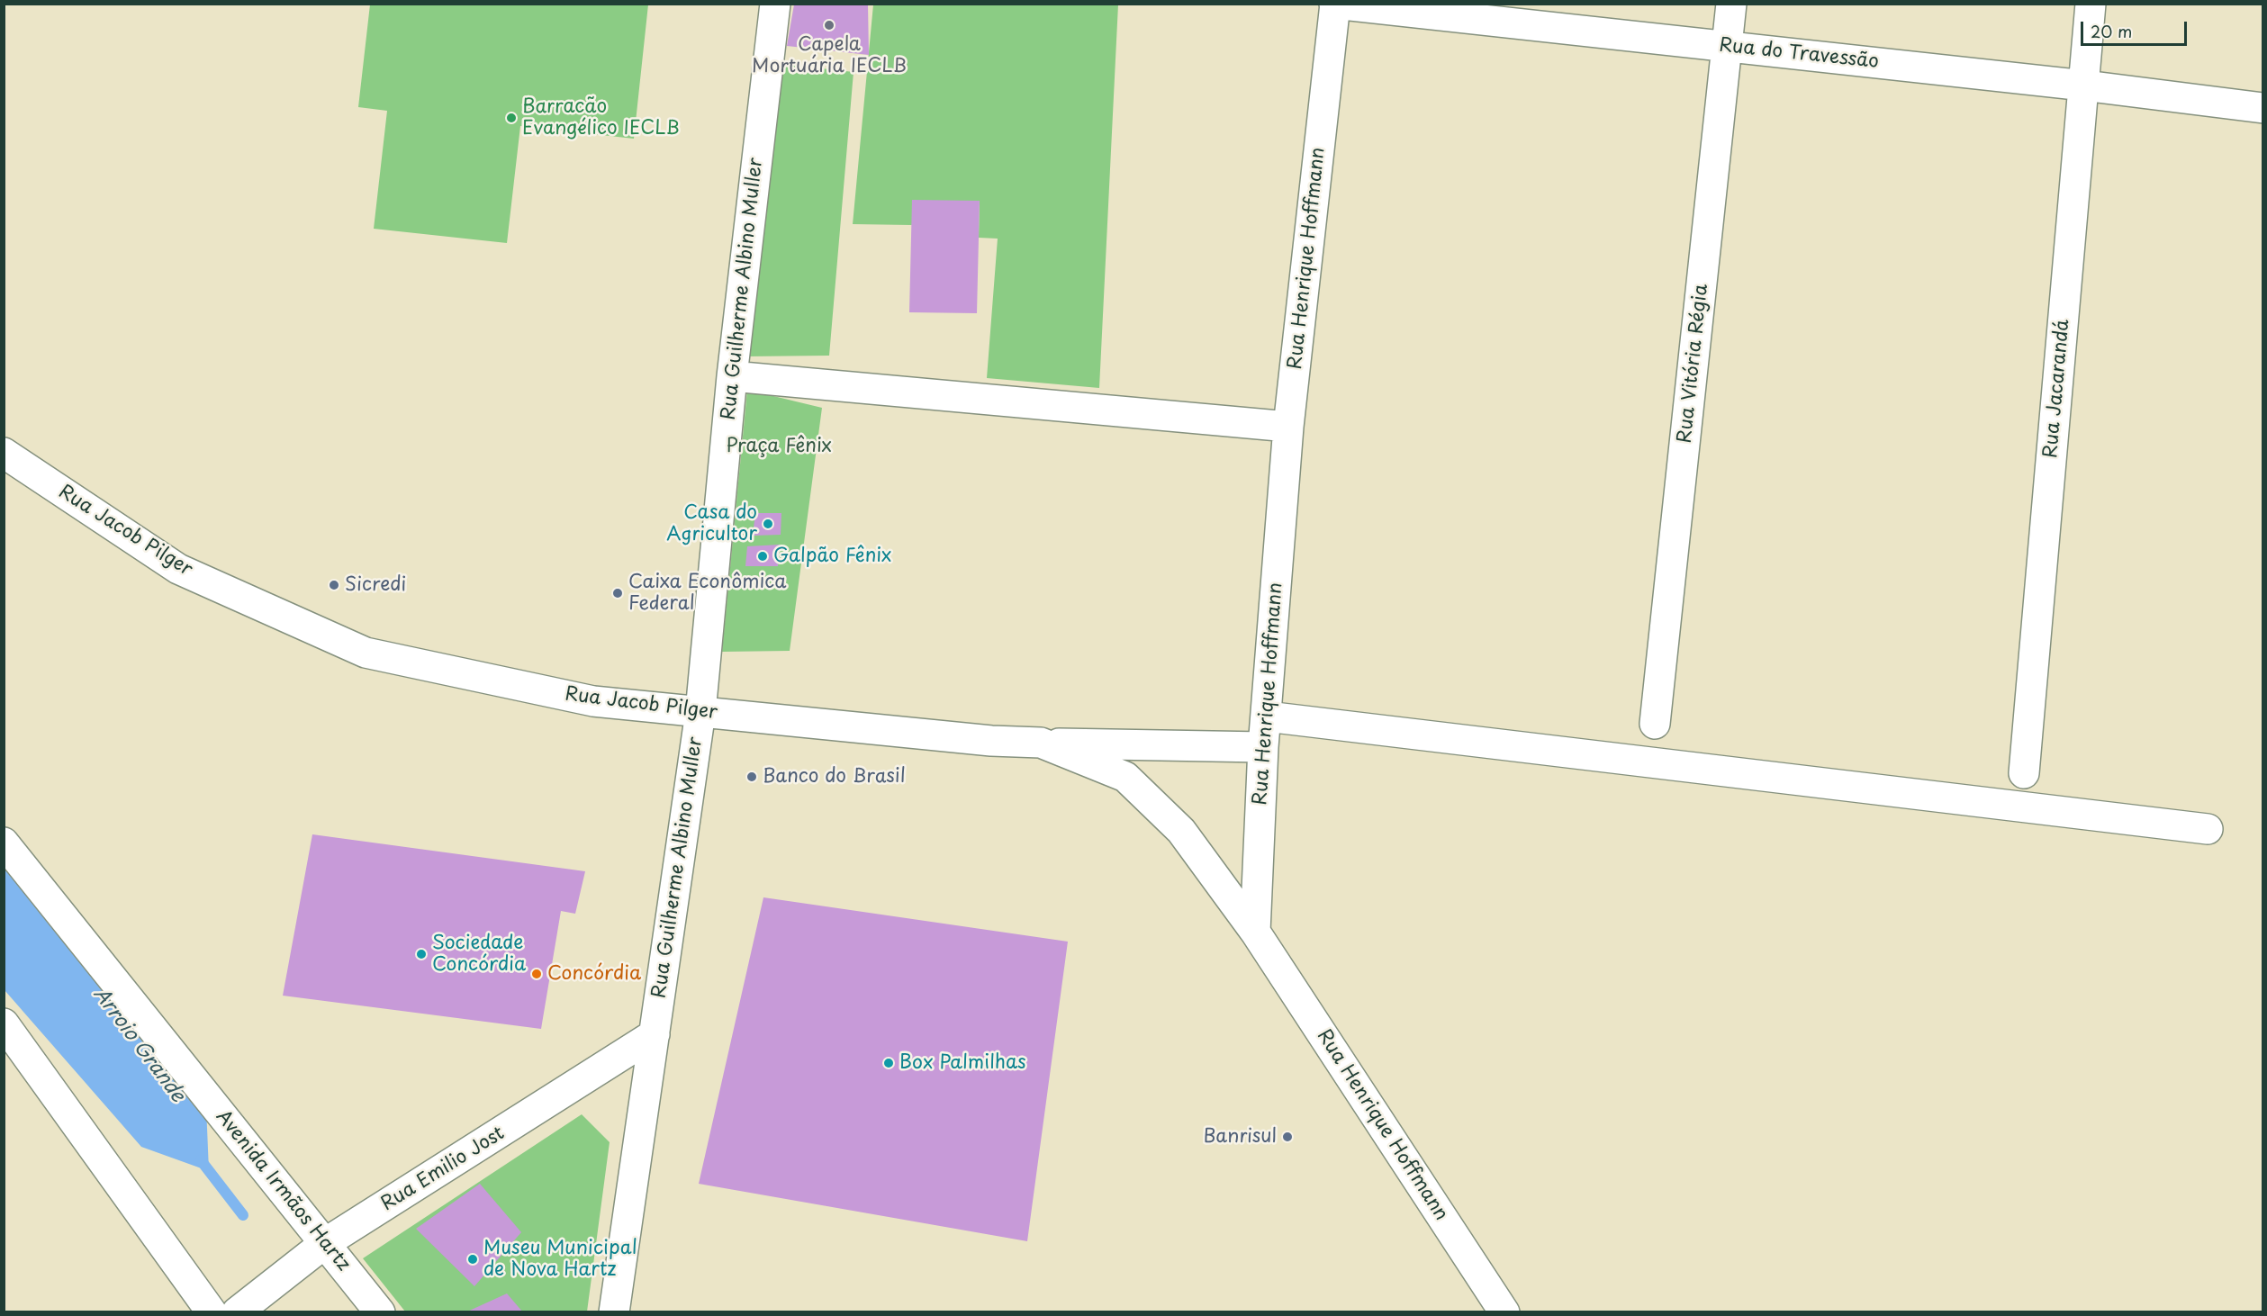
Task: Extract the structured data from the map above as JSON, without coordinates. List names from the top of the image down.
{
  "streets": {
    "street": [
      "Rua do Travessão",
      "Rua Henrique Hoffmann",
      "Rua Guilherme Albino Muller",
      "Rua Vitória Régia",
      "Rua Jacarandá",
      "Rua Jacob Pilger",
      "Rua Emilio Jost",
      "Avenida Irmãos Hartz"
    ]
  },
  "crossings": [
    ["Rua do Travessão", "Rua Henrique Hoffmann"],
    ["Rua do Travessão", "Rua Vitória Régia"],
    ["Rua do Travessão", "Rua Jacarandá"],
    ["Rua Henrique Hoffmann", "Rua Jacob Pilger"],
    ["Rua Guilherme Albino Muller", "Rua Jacob Pilger"],
    ["Rua Guilherme Albino Muller", "Rua Emilio Jost"],
    ["Rua Emilio Jost", "Avenida Irmãos Hartz"]
  ],
  "water": ["Arroio Grande"],
  "parks": ["Praça Fênix"],
  "places": [
    "Capela Mortuária IECLB",
    "Barracão Evangélico IECLB",
    "Casa do Agricultor",
    "Galpão Fênix",
    "Sicredi",
    "Caixa Econômica Federal",
    "Banco do Brasil",
    "Sociedade Concórdia",
    "Concórdia",
    "Box Palmilhas",
    "Banrisul",
    "Museu Municipal de Nova Hartz"
  ],
  "scale_bar": "20 m"
}
